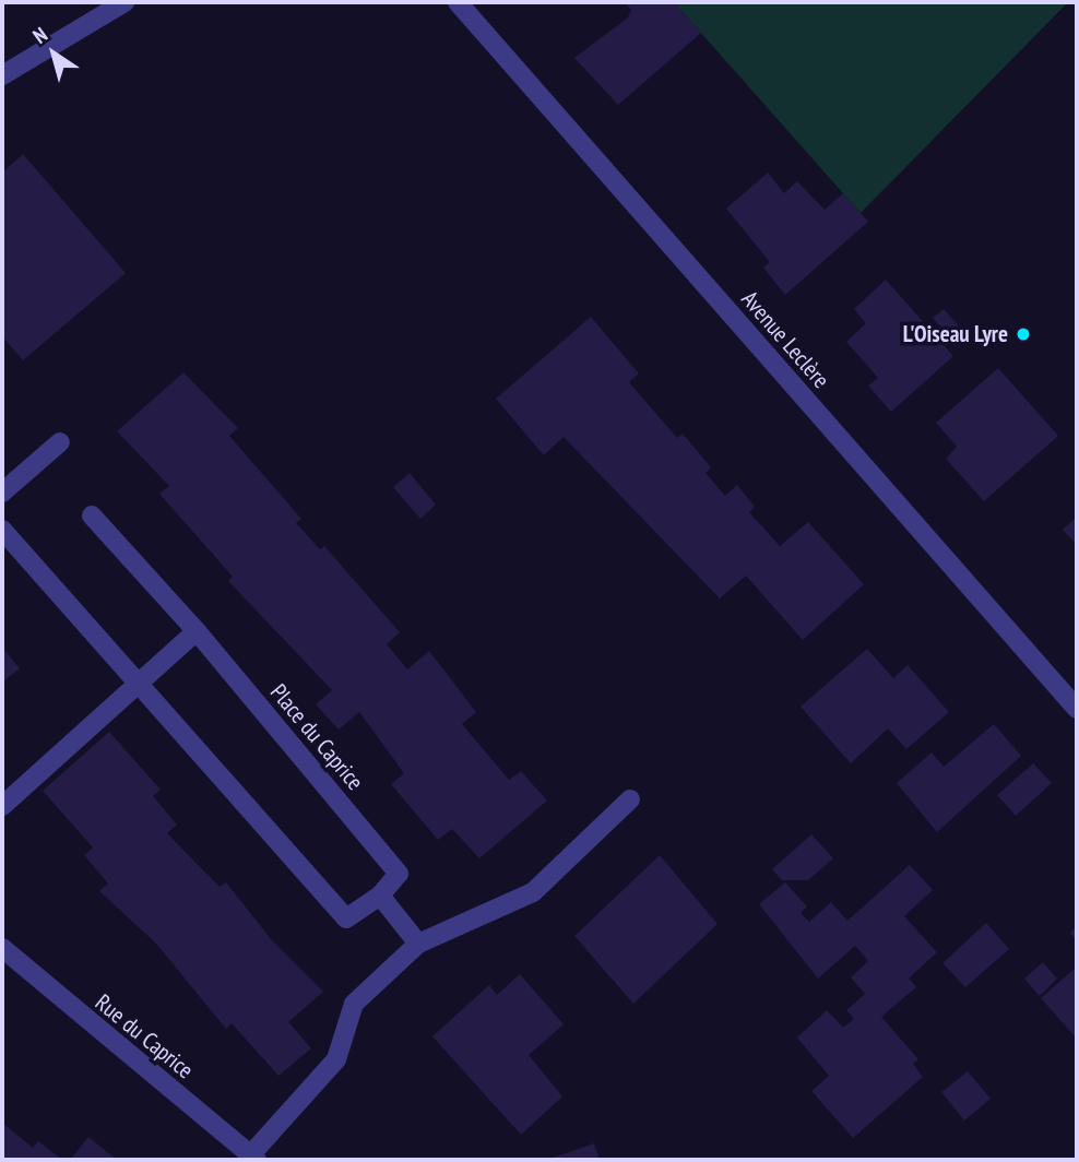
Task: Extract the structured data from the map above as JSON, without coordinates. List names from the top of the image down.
{
  "streets": {
    "street": ["Avenue Leclère", "Place du Caprice", "Rue du Caprice"]
  },
  "places": ["L'Oiseau Lyre"],
  "north": "top left"
}
